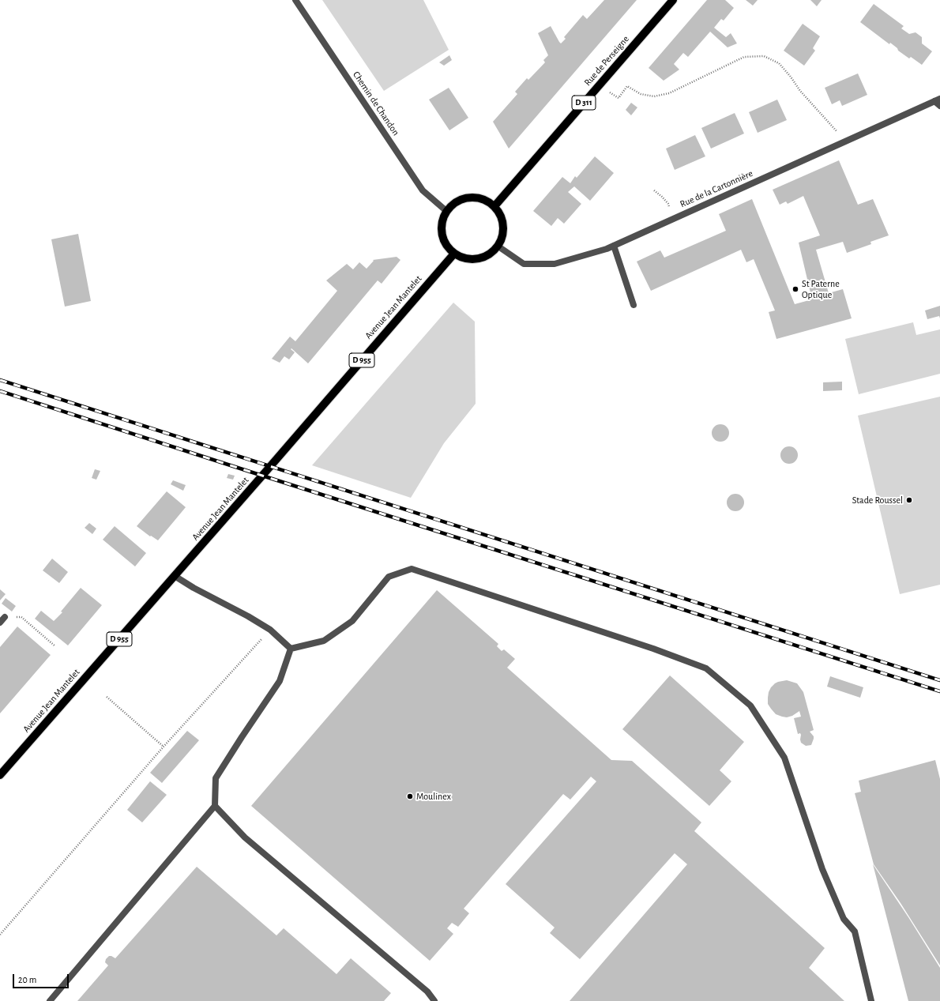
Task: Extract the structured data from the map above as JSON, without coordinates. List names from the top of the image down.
{
  "streets": {
    "main road": [
      "Rue de Perseigne",
      "D 311",
      "Avenue Jean Mantelet",
      "D 955"
    ],
    "street": ["Chemin de Chandon", "Rue de la Cartonnière"]
  },
  "crossings": [
    ["Rue de Perseigne", "Chemin de Chandon"],
    ["Rue de Perseigne", "Rue de la Cartonnière"],
    ["Rue de Perseigne", "Avenue Jean Mantelet"],
    ["Chemin de Chandon", "Rue de la Cartonnière"],
    ["Chemin de Chandon", "Avenue Jean Mantelet"],
    ["Rue de la Cartonnière", "Avenue Jean Mantelet"]
  ],
  "places": ["St Paterne Optique", "Stade Roussel", "Moulinex"],
  "scale_bar": "20 m"
}
